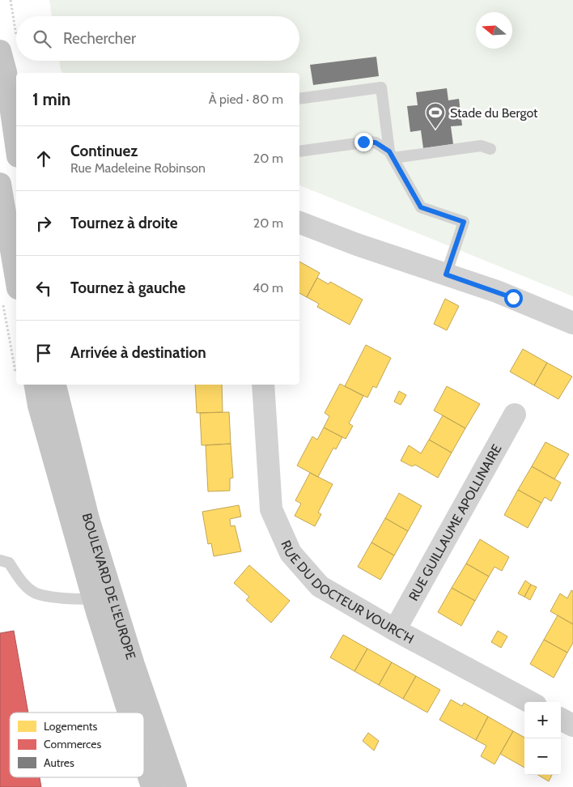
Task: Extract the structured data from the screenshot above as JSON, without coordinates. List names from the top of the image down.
{
  "streets": {
    "main road": ["BOULEVARD DE L'EUROPE"],
    "street": ["RUE GUILLAUME APOLLINAIRE", "RUE DU DOCTEUR VOURC'H"]
  },
  "crossings": [
    ["RUE GUILLAUME APOLLINAIRE", "RUE DU DOCTEUR VOURC'H"]
  ],
  "places": {
    "sports": ["Stade du Bergot"]
  },
  "legend": ["Logements", "Commerces", "Autres"],
  "north": "left",
  "page": {
    "search": "Rechercher",
    "heading": ["1 min", "À pied · 80 m"],
    "list": [
      ["Continuez", "Rue Madeleine Robinson", "20 m"],
      ["Tournez à droite", "20 m"],
      ["Tournez à gauche", "40 m"],
      "Arrivée à destination"
    ],
    "map_buttons": ["+", "−"]
  }
}
